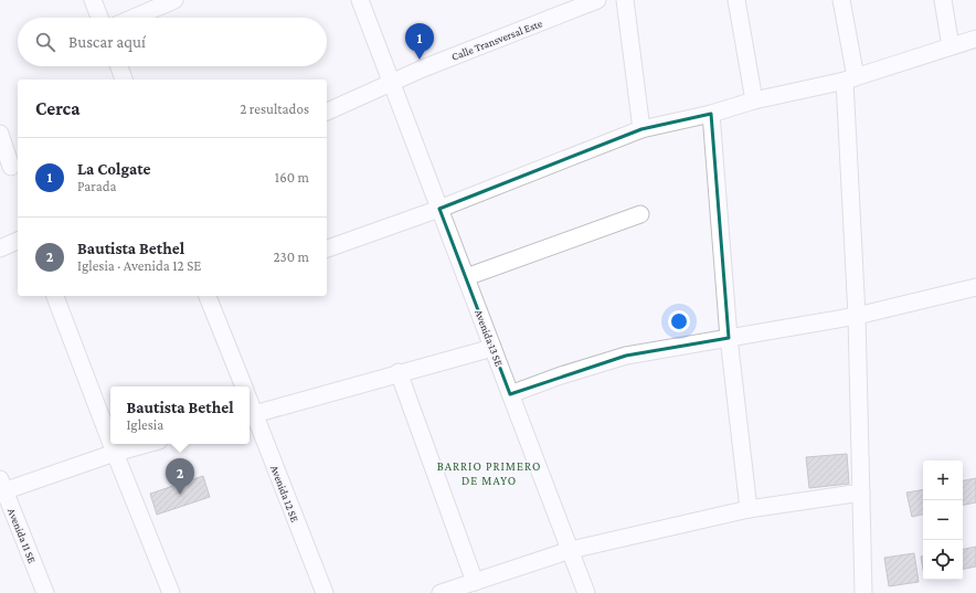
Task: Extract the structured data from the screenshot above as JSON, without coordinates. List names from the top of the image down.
{
  "streets": {
    "street": [
      "Calle Transversal Este",
      "Avenida 13 SE",
      "Avenida 12 SE",
      "Avenida 11 SE"
    ]
  },
  "crossings": [
    ["Calle Transversal Este", "Avenida 13 SE"]
  ],
  "districts": ["BARRIO PRIMERO DE MAYO"],
  "page": {
    "search": "Buscar aquí",
    "pins": ["1", "2"],
    "heading": ["Cerca", "2 resultados"],
    "list": [
      {
        "mark": "1",
        "name": "La Colgate",
        "note": "Parada",
        "value": "160 m"
      },
      {
        "mark": "2",
        "name": "Bautista Bethel",
        "note": "Iglesia · Avenida 12 SE",
        "value": "230 m"
      }
    ],
    "popup": ["Bautista Bethel", "Iglesia"],
    "map_buttons": ["+", "−"]
  }
}
